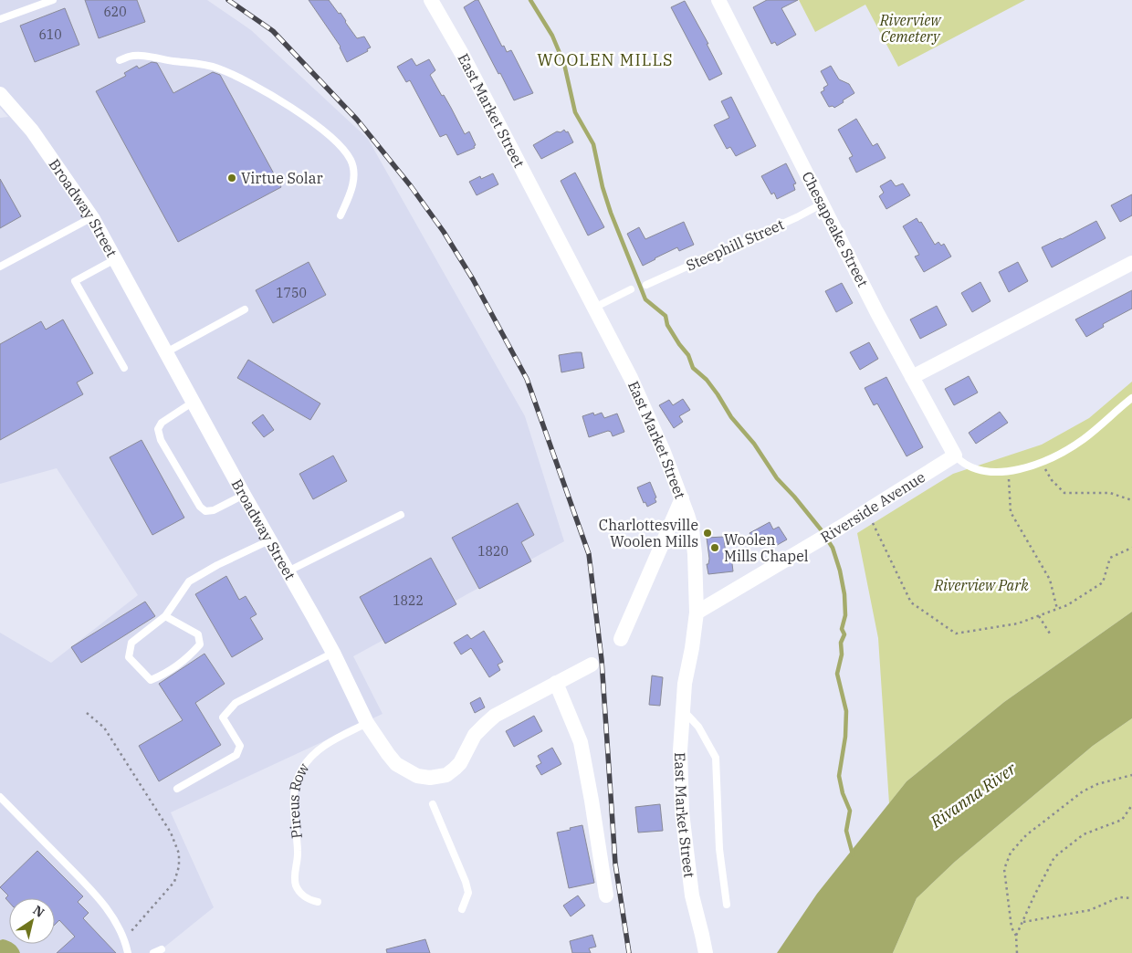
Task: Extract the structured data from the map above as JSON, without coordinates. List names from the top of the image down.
{
  "streets": {
    "street": [
      "East Market Street",
      "Broadway Street",
      "Chesapeake Street",
      "Riverside Avenue"
    ],
    "lane": ["Steephill Street", "Pireus Row"]
  },
  "crossings": [
    ["East Market Street", "Riverside Avenue"],
    ["Broadway Street", "Pireus Row"],
    ["Chesapeake Street", "Steephill Street"],
    ["Chesapeake Street", "Riverside Avenue"]
  ],
  "districts": ["WOOLEN MILLS"],
  "water": ["Rivanna River"],
  "parks": ["Riverview Cemetery", "Riverview Park"],
  "places": ["Virtue Solar", "Charlottesville Woolen Mills", "Woolen Mills Chapel"],
  "house_numbers": [
    "620",
    "610",
    "1750",
    "1820",
    "1822"
  ],
  "north": "top right"
}
